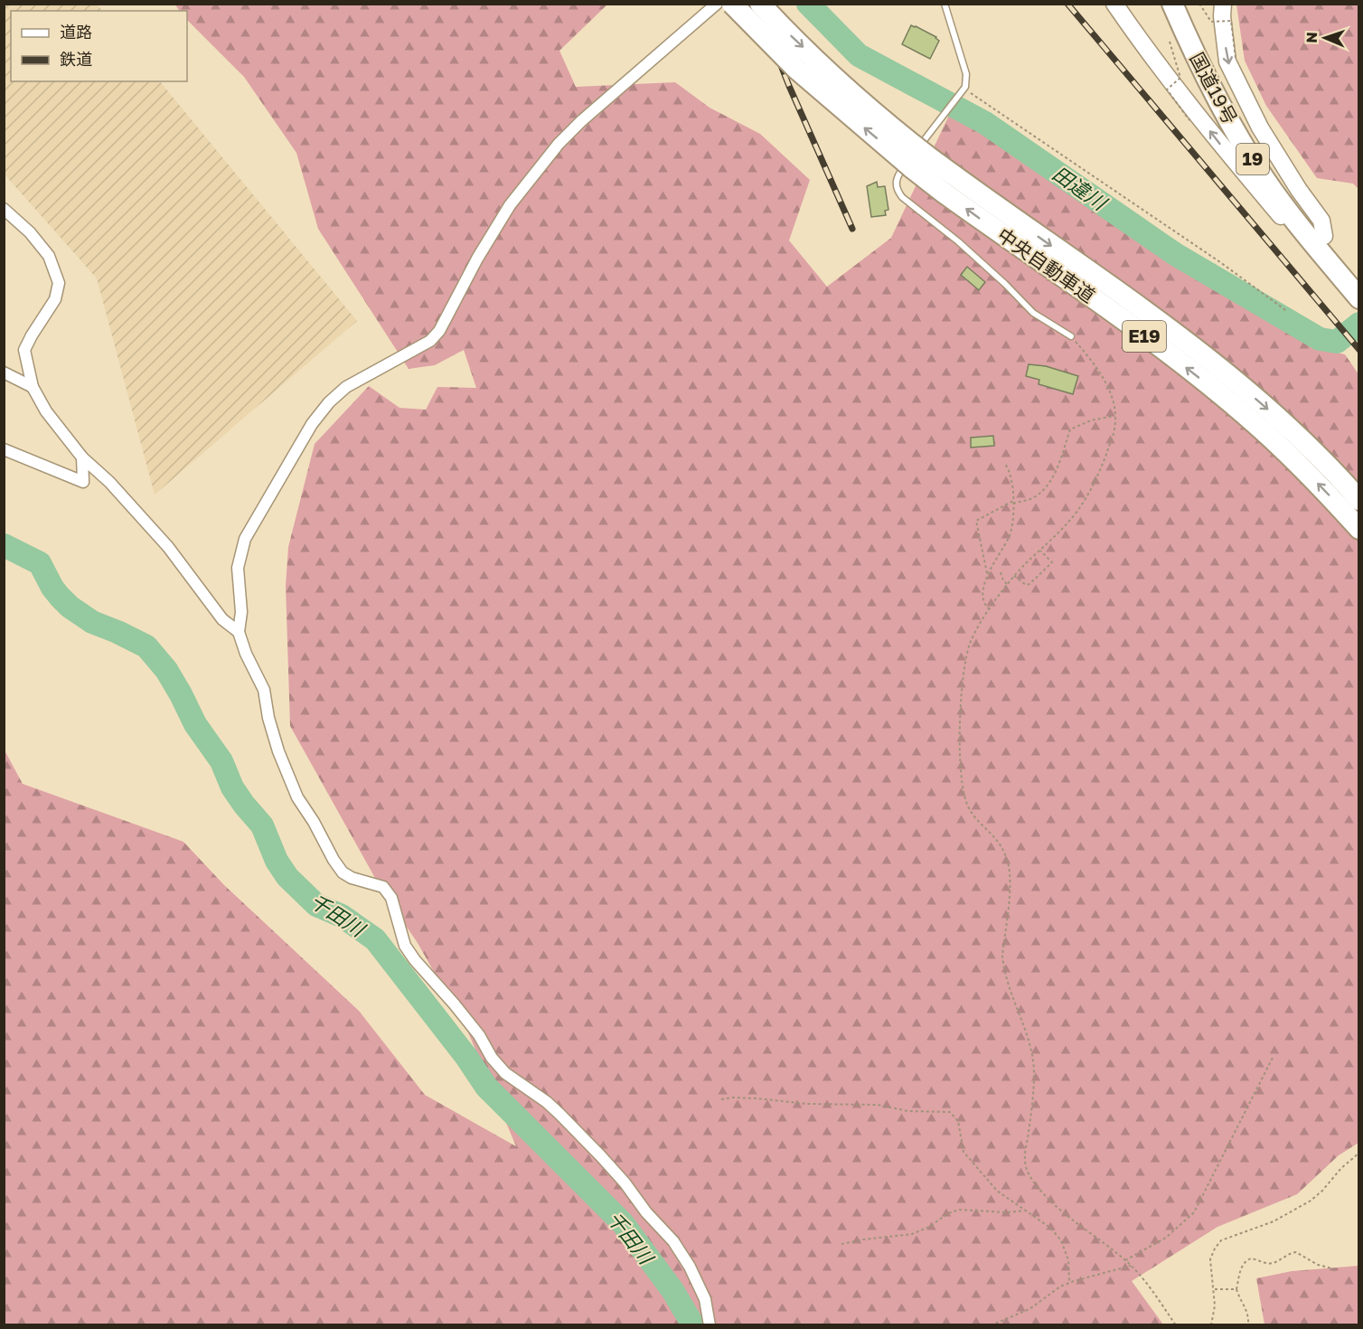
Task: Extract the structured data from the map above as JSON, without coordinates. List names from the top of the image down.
{
  "streets": {
    "highway": [
      "国道19号",
      "19",
      "中央自動車道",
      "E19"
    ]
  },
  "water": ["田違川", "千田川"],
  "legend": ["道路", "鉄道"],
  "north": "left"
}
